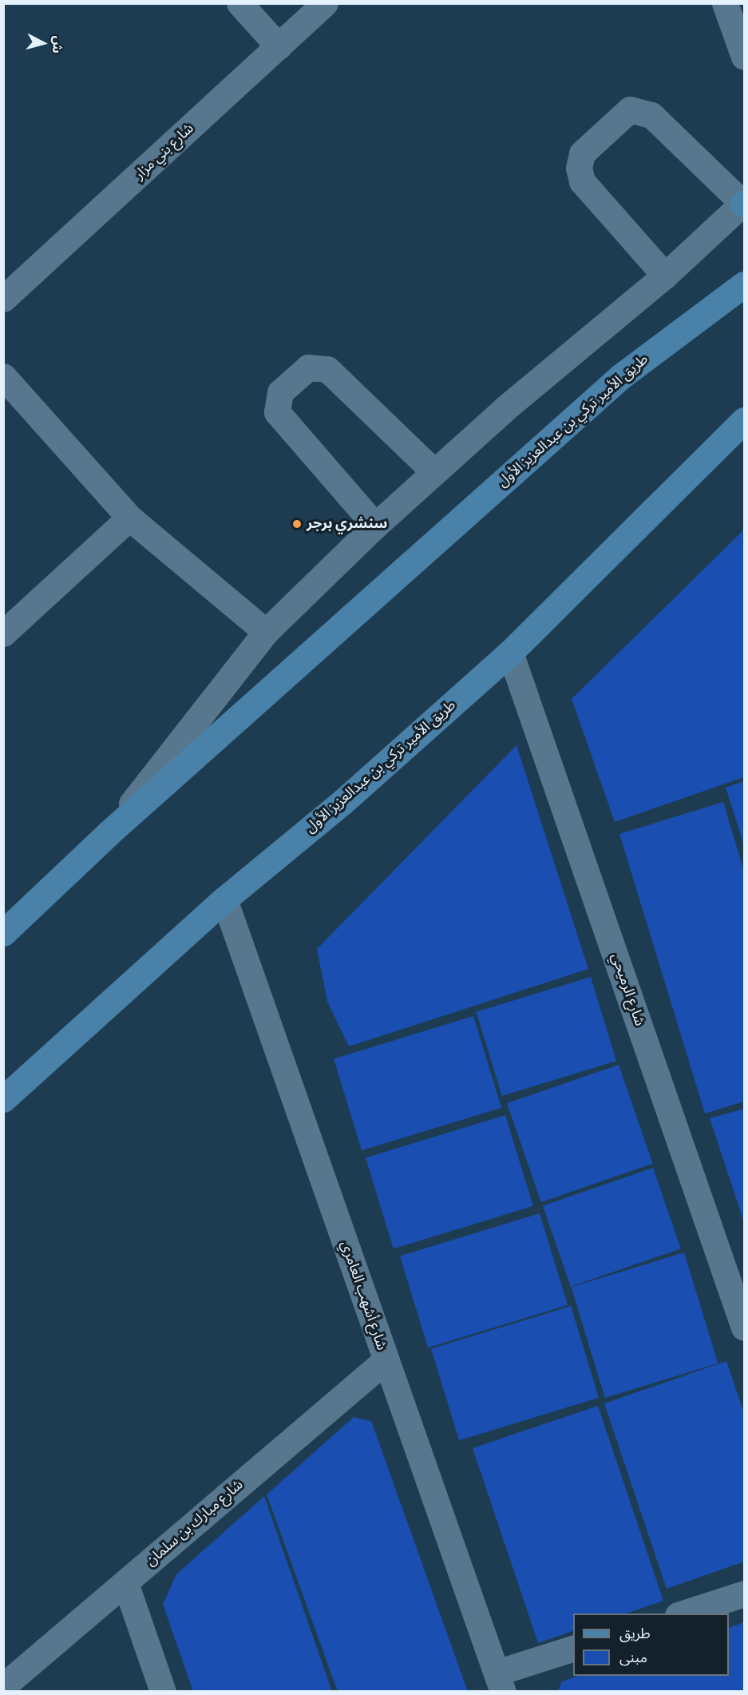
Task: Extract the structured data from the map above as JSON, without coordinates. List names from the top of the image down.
{
  "streets": {
    "main road": ["طريق الأمير تركي بن عبدالعزيز الأول"],
    "street": [
      "شارع بني مزار",
      "شارع الرميحي",
      "شارع أشهب العامري",
      "شارع مبارك بن سلمان"
    ]
  },
  "crossings": [
    ["طريق الأمير تركي بن عبدالعزيز الأول", "شارع الرميحي"],
    ["طريق الأمير تركي بن عبدالعزيز الأول", "شارع أشهب العامري"],
    ["شارع أشهب العامري", "شارع مبارك بن سلمان"]
  ],
  "places": ["سنشري برجر"],
  "legend": ["طريق", "مبنى"],
  "north": "right"
}
